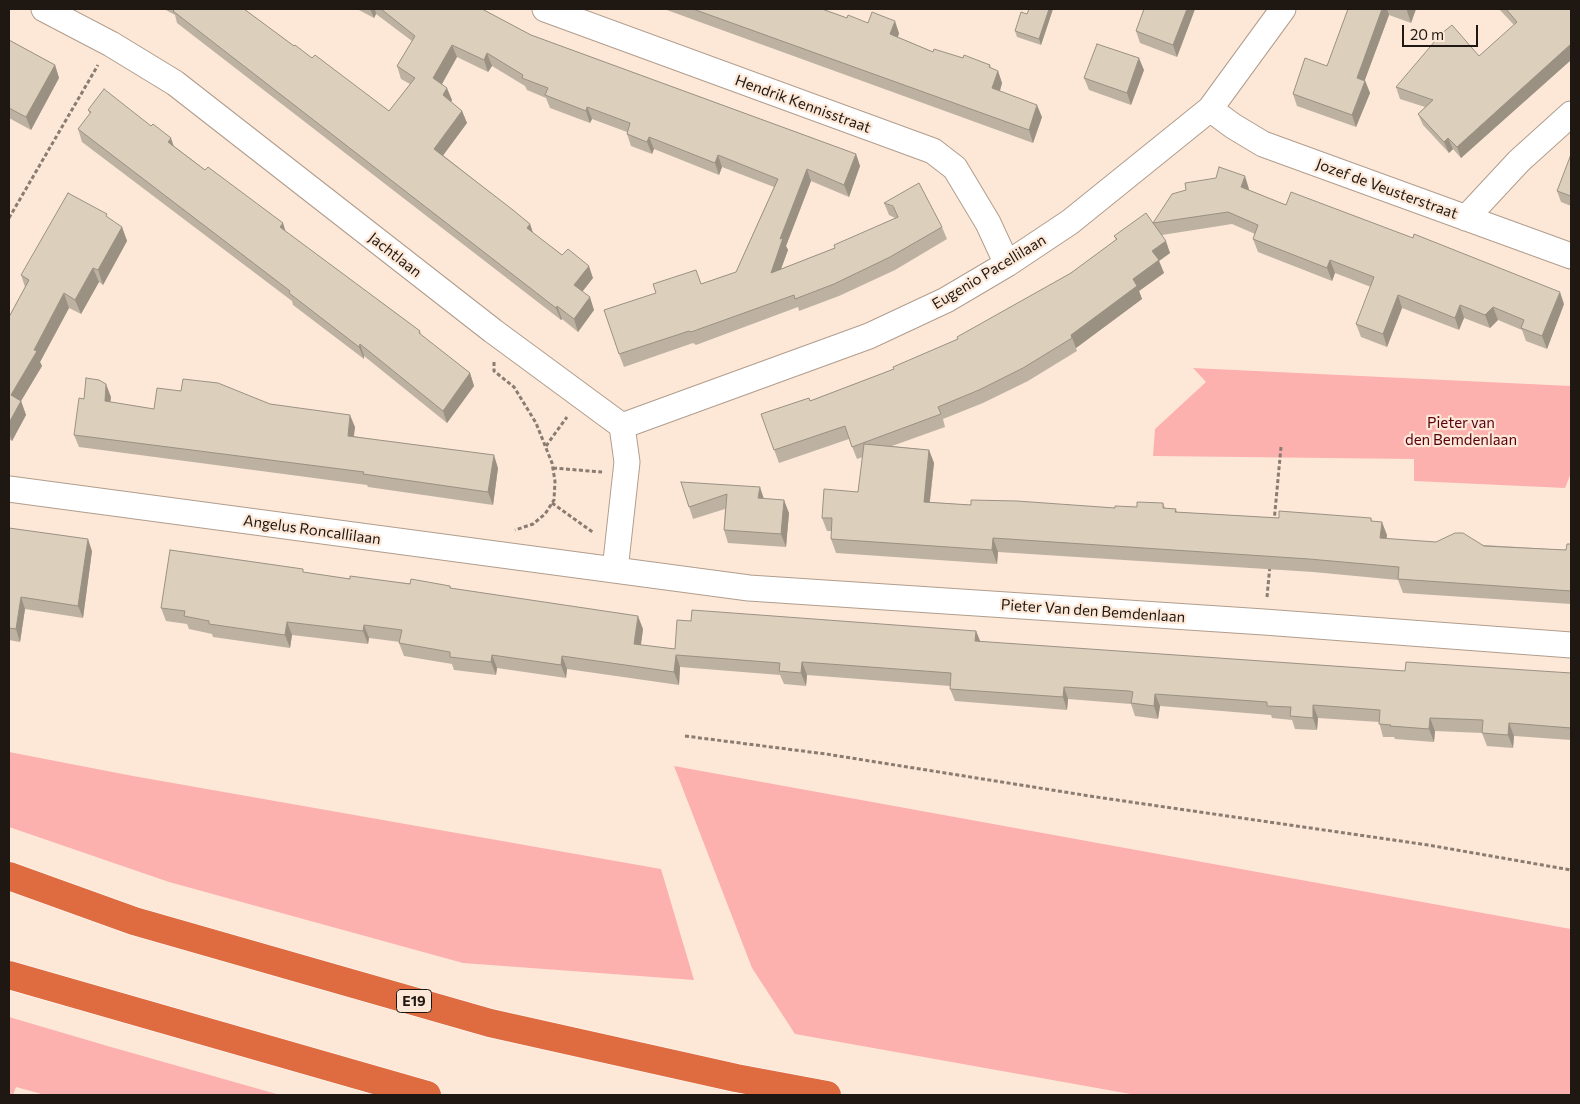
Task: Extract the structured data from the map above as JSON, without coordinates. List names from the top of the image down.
{
  "streets": {
    "highway": ["E19"],
    "street": [
      "Hendrik Kennisstraat",
      "Jozef de Veusterstraat",
      "Jachtlaan",
      "Eugenio Pacellilaan",
      "Angelus Roncallilaan",
      "Pieter Van den Bemdenlaan"
    ]
  },
  "crossings": [
    ["Hendrik Kennisstraat", "Eugenio Pacellilaan"],
    ["Jozef de Veusterstraat", "Eugenio Pacellilaan"],
    ["Jachtlaan", "Eugenio Pacellilaan"],
    ["Angelus Roncallilaan", "Pieter Van den Bemdenlaan"]
  ],
  "parks": ["Pieter van den Bemdenlaan"],
  "scale_bar": "20 m"
}
